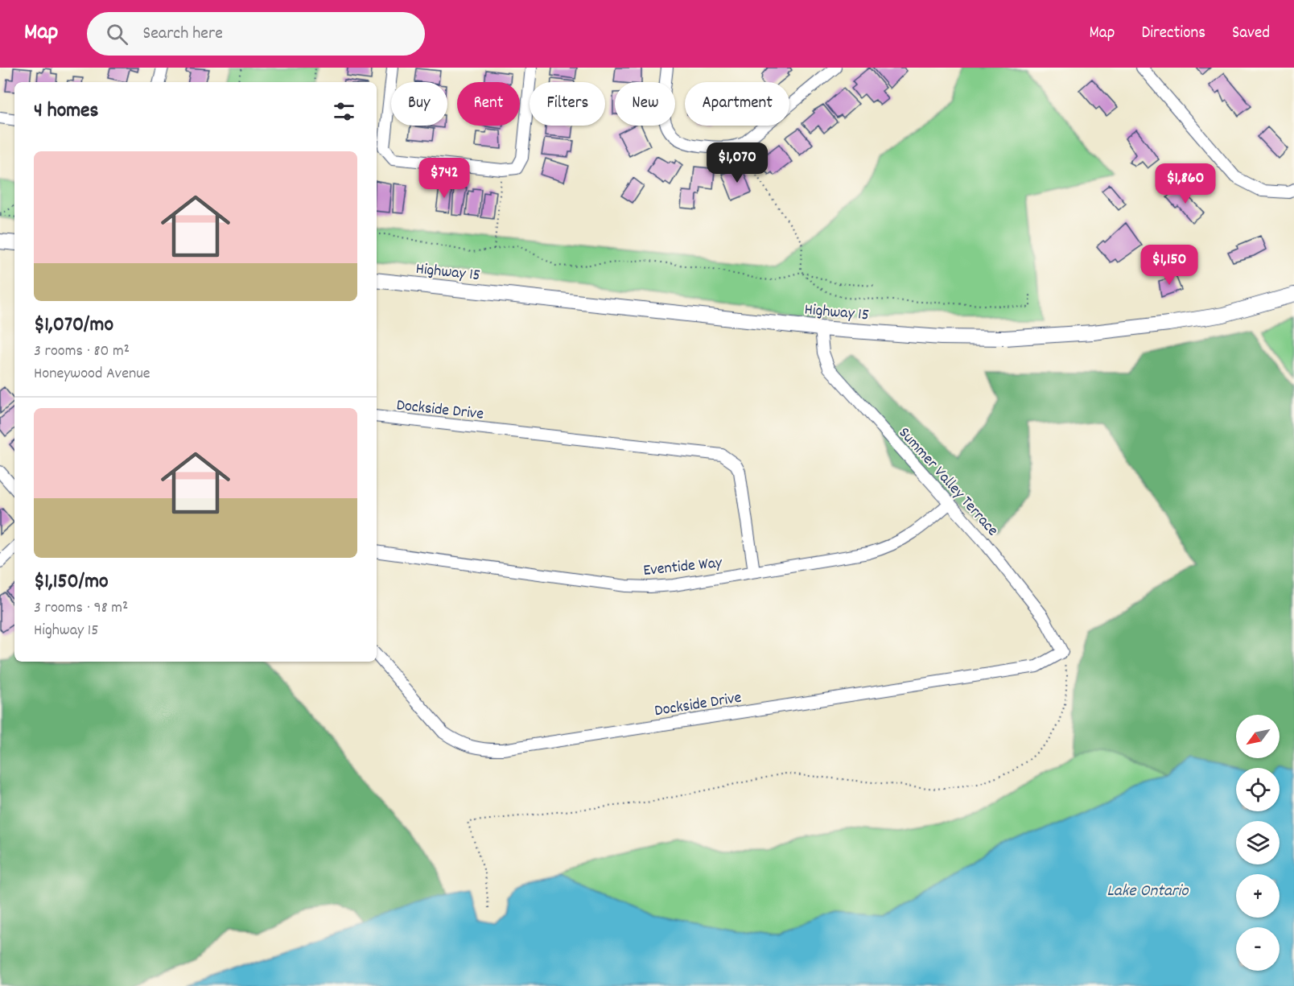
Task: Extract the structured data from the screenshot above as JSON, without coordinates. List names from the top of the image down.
{
  "streets": {
    "main road": ["Highway 15"],
    "street": ["Dockside Drive", "Summer Valley Terrace", "Eventide Way"]
  },
  "crossings": [
    ["Highway 15", "Summer Valley Terrace"],
    ["Dockside Drive", "Summer Valley Terrace"],
    ["Dockside Drive", "Eventide Way"],
    ["Summer Valley Terrace", "Eventide Way"]
  ],
  "water": ["Lake Ontario"],
  "north": "bottom left",
  "page": {
    "header": "Map",
    "search": "Search here",
    "nav": ["Map", "Directions", "Saved"],
    "chip": [
      "Buy",
      "Rent",
      "Filters",
      "New",
      "Apartment"
    ],
    "heading": "4 homes",
    "list": [
      {
        "name": "$1,070/mo",
        "note": "3 rooms · 80 m² · Honeywood Avenue"
      },
      {
        "name": "$1,150/mo",
        "note": "3 rooms · 98 m² · Highway 15"
      }
    ],
    "price": [
      "$1,070",
      "$742",
      "$1,860",
      "$1,150"
    ],
    "map_buttons": ["+", "−"]
  }
}
